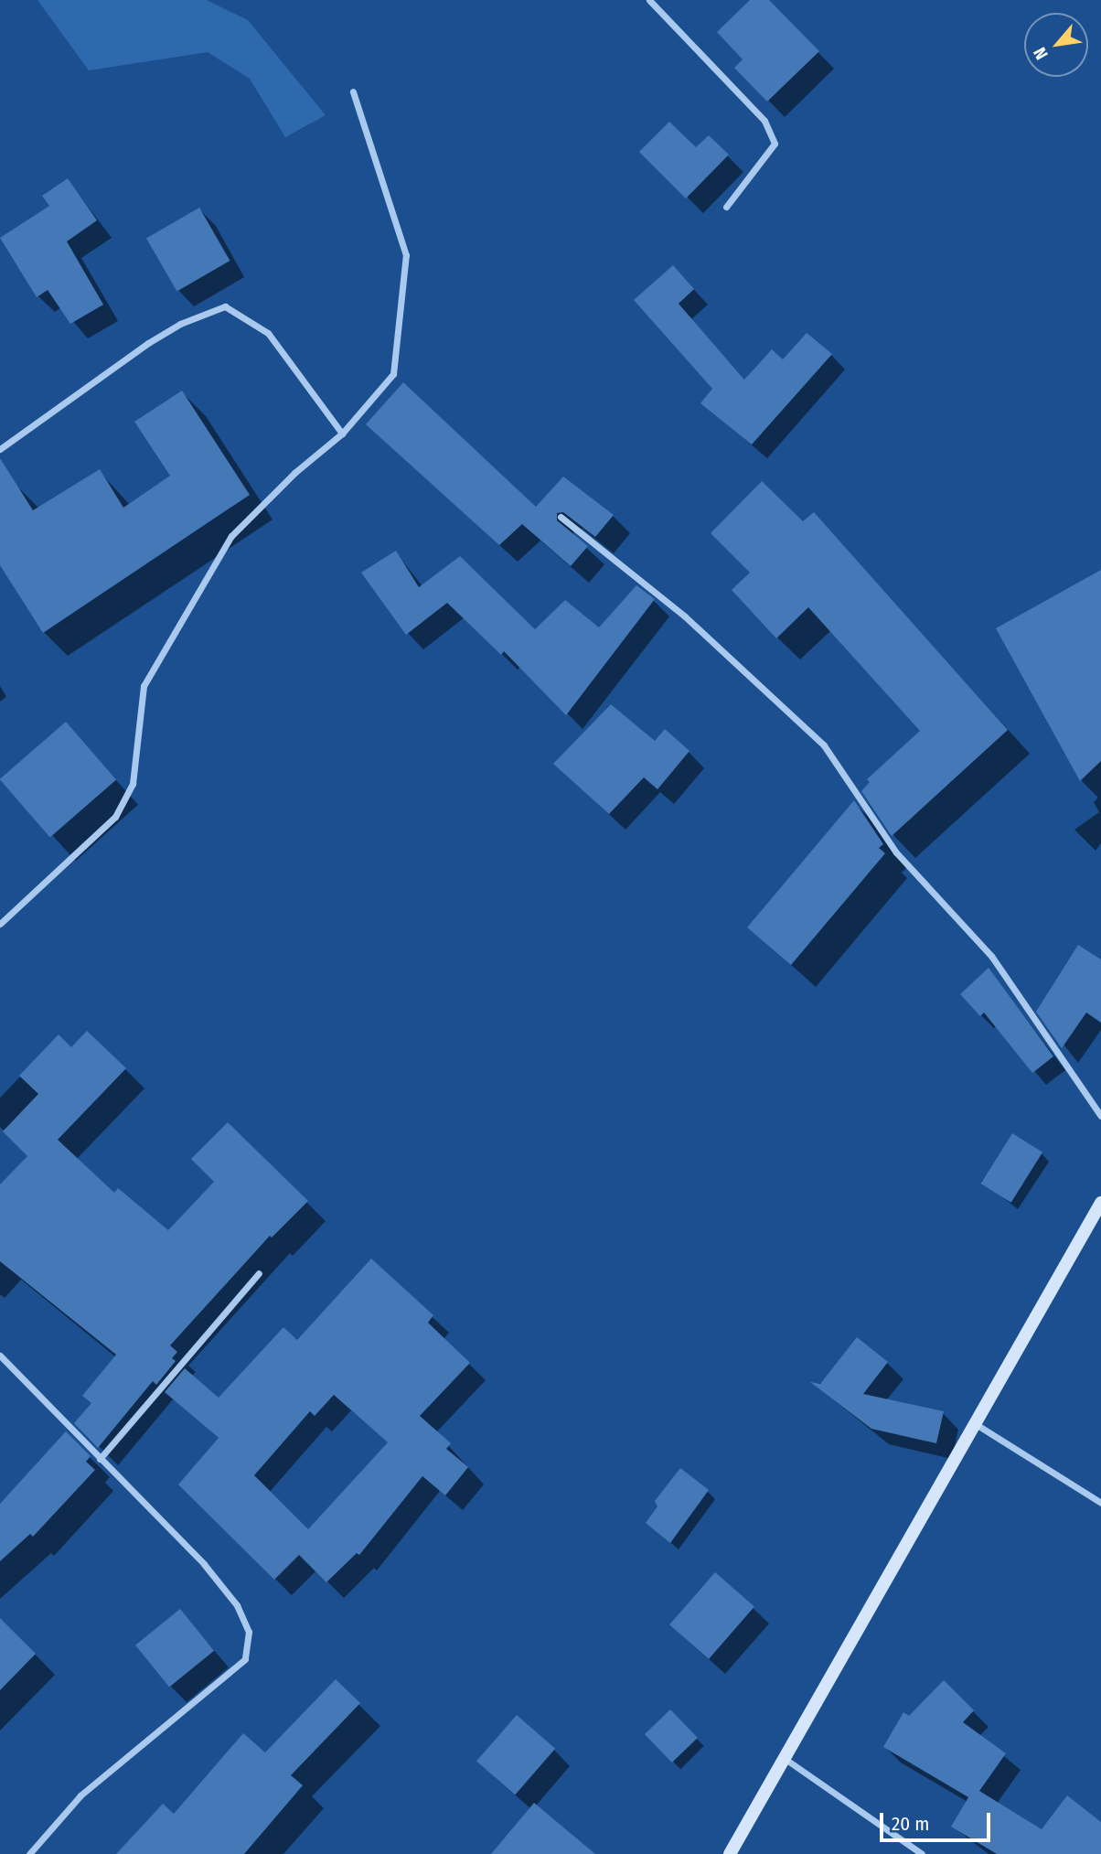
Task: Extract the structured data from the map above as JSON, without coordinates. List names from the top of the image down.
{
  "scale_bar": "20 m",
  "north": "bottom left"
}
